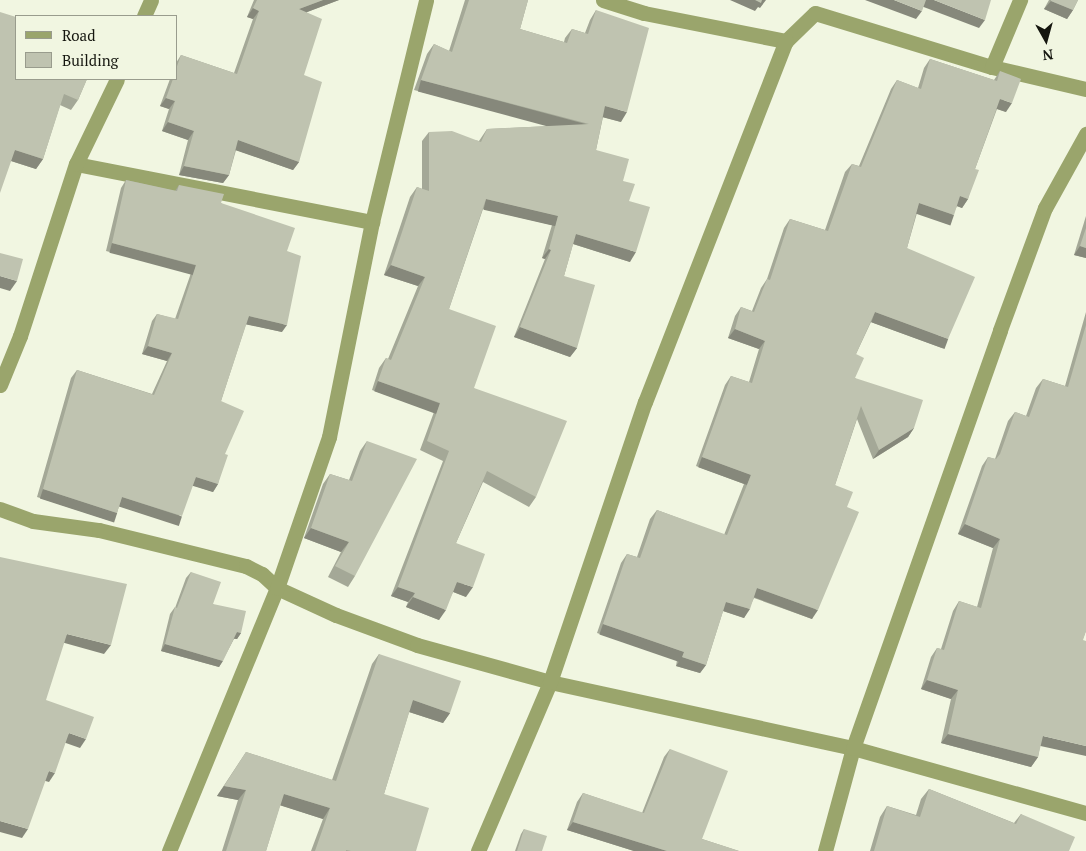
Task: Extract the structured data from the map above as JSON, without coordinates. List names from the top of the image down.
{
  "legend": ["Road", "Building"],
  "north": "bottom"
}
